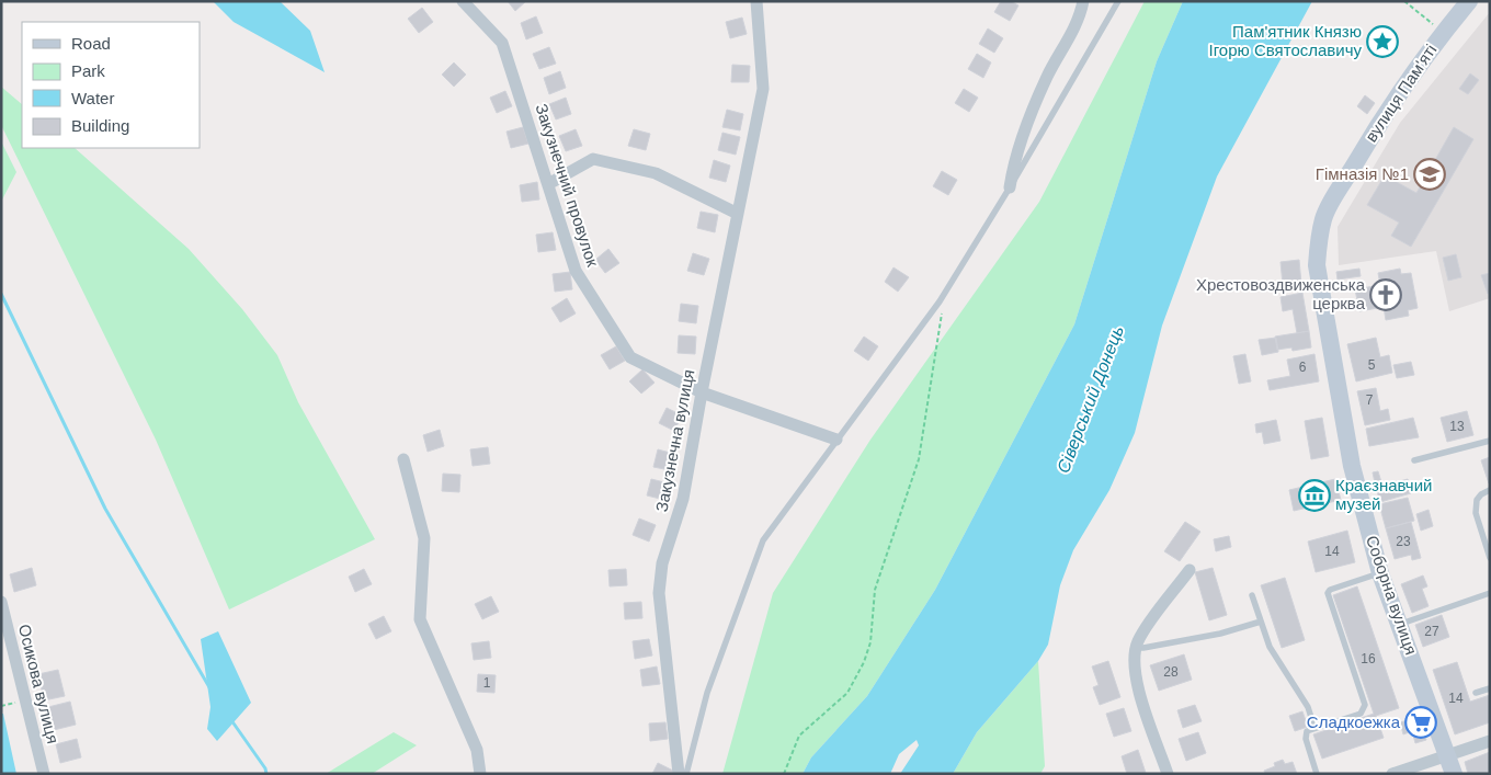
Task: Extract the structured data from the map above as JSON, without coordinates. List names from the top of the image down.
{
  "streets": {
    "street": [
      "вулиця Пам'яті",
      "Закузнечний провулок",
      "Закузнечна вулиця",
      "Соборна вулиця",
      "Осикова вулиця"
    ]
  },
  "crossings": [
    ["вулиця Пам'яті", "Соборна вулиця"],
    ["Закузнечний провулок", "Закузнечна вулиця"]
  ],
  "water": ["Сіверський Донець"],
  "places": {
    "place": ["Пам'ятник Князю Ігорю Святославичу"],
    "school or university": ["Гімназія №1"],
    "church": ["Хрестовоздвиженська церква"],
    "museum": ["Краєзнавчий музей"],
    "supermarket": ["Сладкоежка"]
  },
  "house_numbers": [
    "5",
    "6",
    "7",
    "13",
    "23",
    "14",
    "27",
    "16",
    "28",
    "1",
    "14"
  ],
  "legend": [
    "Road",
    "Park",
    "Water",
    "Building"
  ]
}
